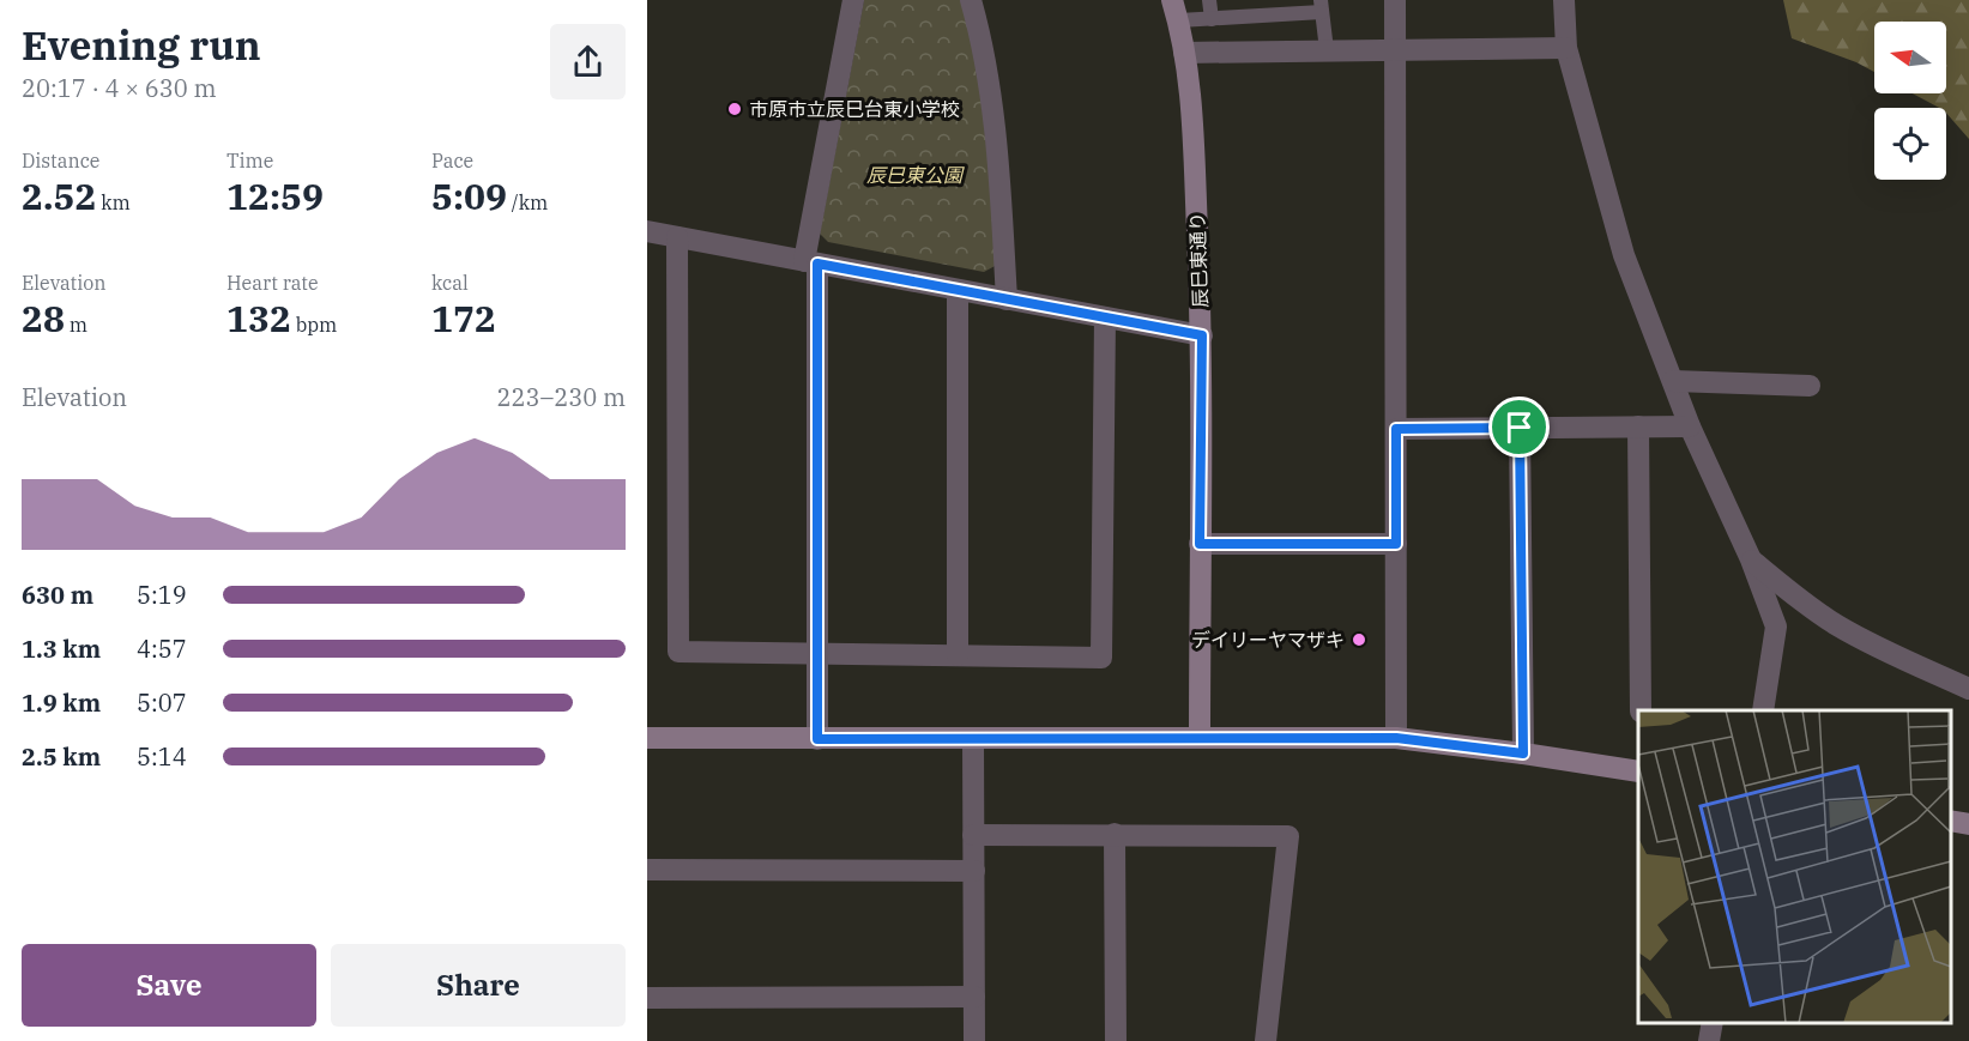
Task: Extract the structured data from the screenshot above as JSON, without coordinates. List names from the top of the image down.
{
  "streets": {
    "street": ["辰巳東通り"]
  },
  "parks": ["辰巳東公園"],
  "places": ["市原市立辰巳台東小学校", "デイリーヤマザキ"],
  "north": "left",
  "page": {
    "heading": ["Evening run", "20:17 · 4 × 630 m"],
    "stats": [
      ["Distance", "2.52 km"],
      ["Time", "12:59"],
      ["Pace", "5:09 /km"],
      ["Elevation", "28 m"],
      ["Heart rate", "132 bpm"],
      ["kcal", "172"]
    ],
    "chart": ["Elevation", "223–230 m"],
    "list": [
      {
        "name": "630 m",
        "note": "5:19"
      },
      {
        "name": "1.3 km",
        "note": "4:57"
      },
      {
        "name": "1.9 km",
        "note": "5:07"
      },
      {
        "name": "2.5 km",
        "note": "5:14"
      }
    ],
    "buttons": ["Save", "Share"]
  }
}
